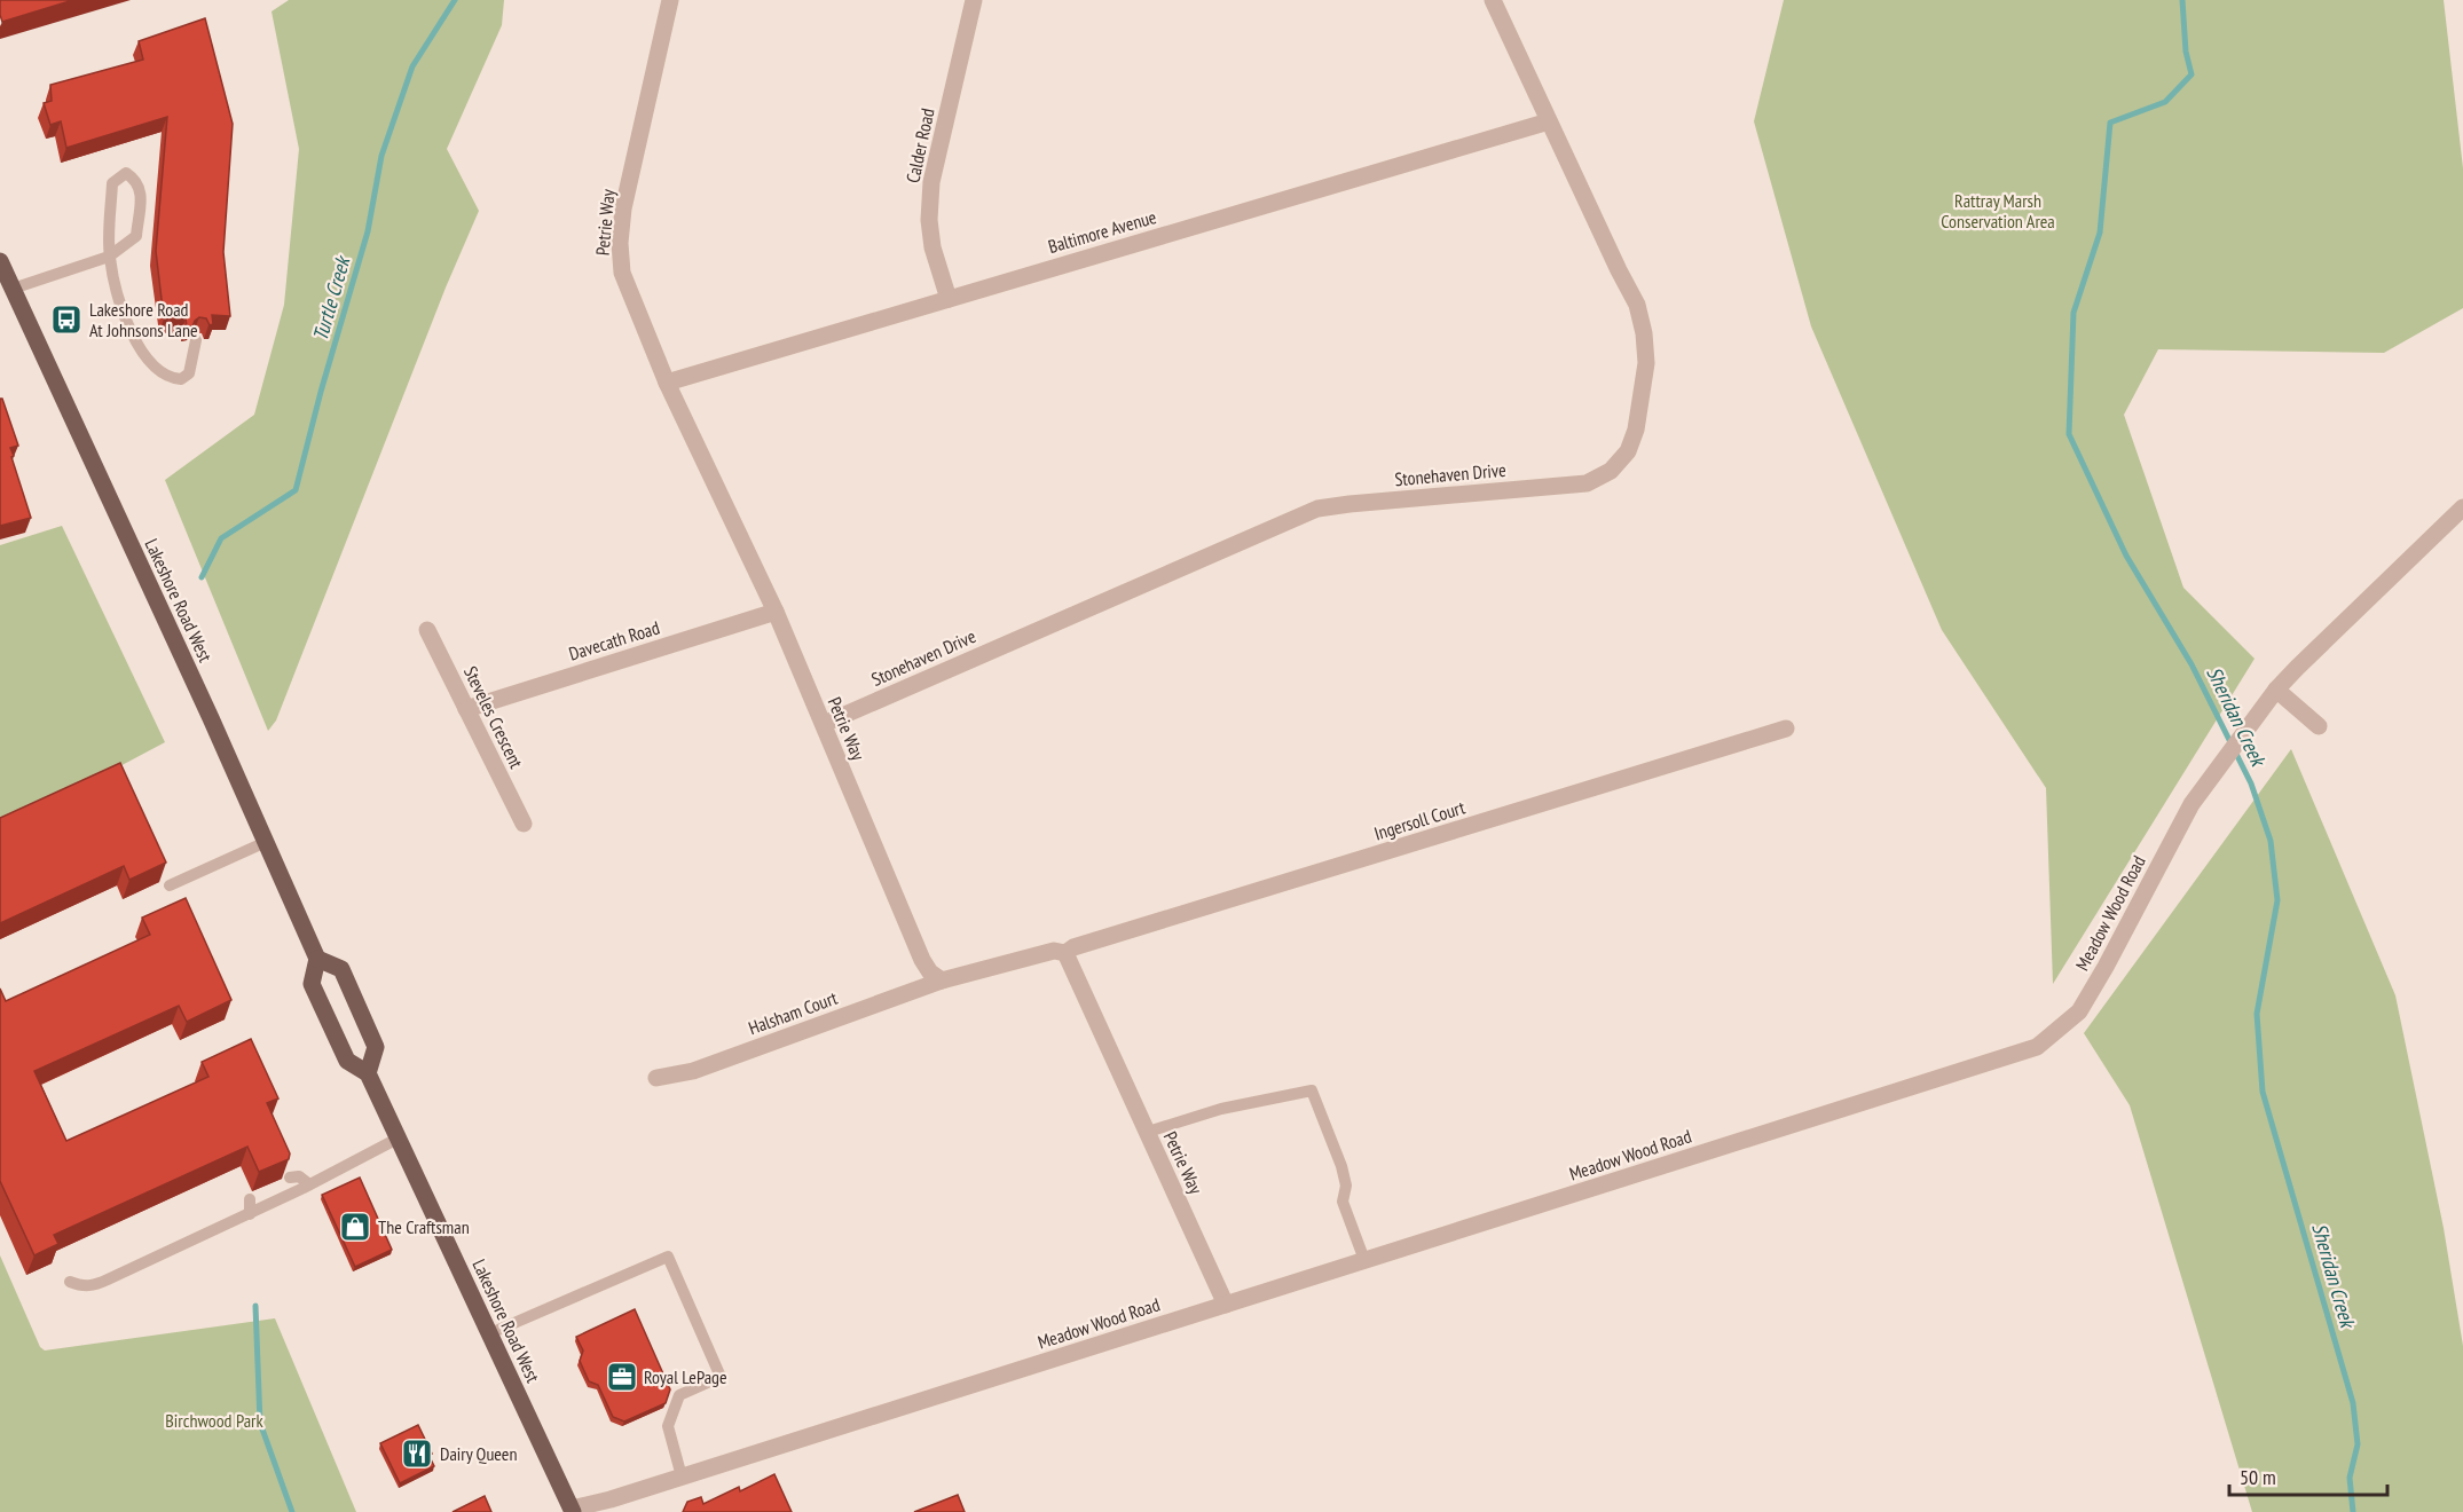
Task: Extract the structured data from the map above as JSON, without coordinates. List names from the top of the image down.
{
  "streets": {
    "main road": ["Lakeshore Road West"],
    "street": [
      "Calder Road",
      "Petrie Way",
      "Baltimore Avenue",
      "Stonehaven Drive",
      "Davecath Road",
      "Steveles Crescent",
      "Ingersoll Court",
      "Meadow Wood Road",
      "Halsham Court"
    ]
  },
  "crossings": [
    ["Calder Road", "Baltimore Avenue"],
    ["Petrie Way", "Baltimore Avenue"],
    ["Petrie Way", "Stonehaven Drive"],
    ["Petrie Way", "Davecath Road"],
    ["Petrie Way", "Ingersoll Court"],
    ["Petrie Way", "Meadow Wood Road"],
    ["Petrie Way", "Halsham Court"],
    ["Baltimore Avenue", "Stonehaven Drive"],
    ["Lakeshore Road West", "Meadow Wood Road"],
    ["Davecath Road", "Steveles Crescent"]
  ],
  "water": ["Turtle Creek", "Sheridan Creek"],
  "parks": ["Rattray Marsh Conservation Area", "Birchwood Park"],
  "places": {
    "bus stop": ["Lakeshore Road At Johnsons Lane"],
    "shop": ["The Craftsman"],
    "office": ["Royal LePage"],
    "restaurant": ["Dairy Queen"]
  },
  "scale_bar": "50 m"
}
